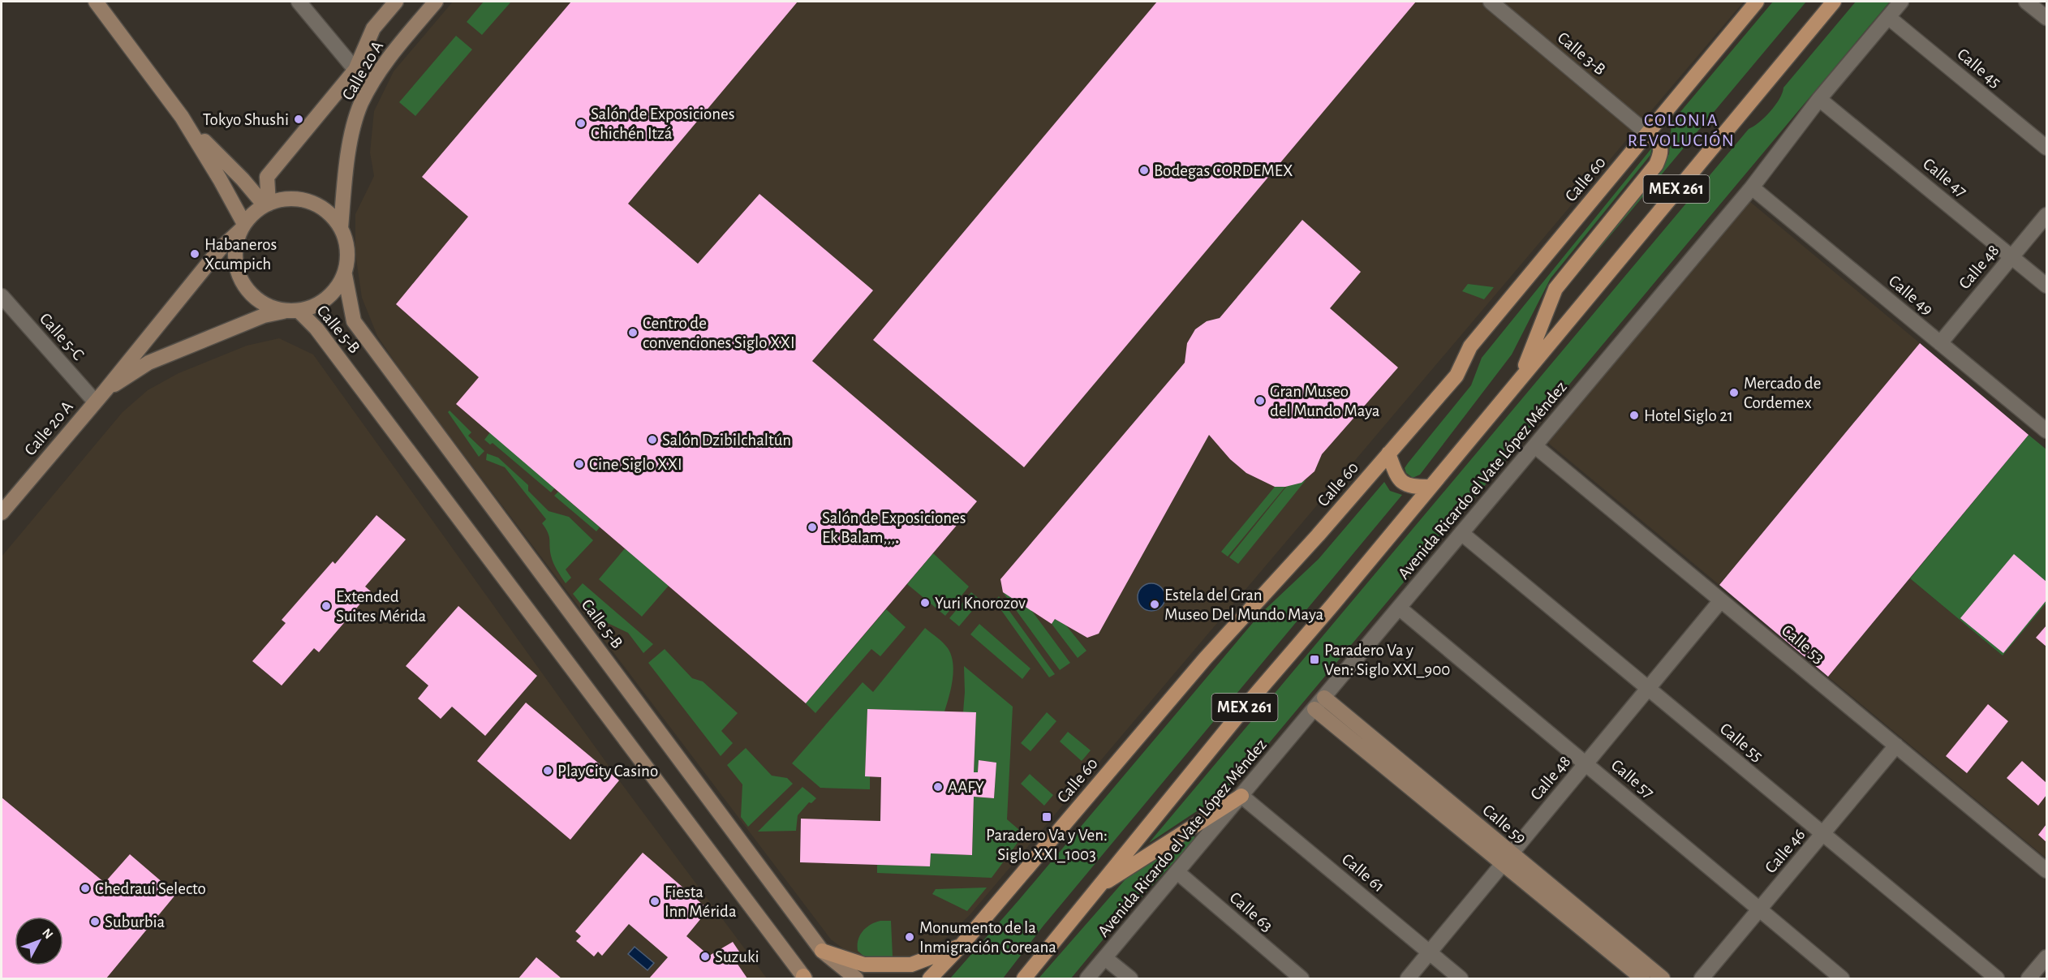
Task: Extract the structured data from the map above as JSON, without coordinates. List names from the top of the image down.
{
  "streets": {
    "main road": ["Calle 60", "MEX 261", "Avenida Ricardo el Vate López Méndez"],
    "street": [
      "Calle 3-B",
      "Calle 45",
      "Calle 20 A",
      "Calle 47",
      "Calle 48",
      "Calle 49",
      "Calle 5-B",
      "Calle 5-C",
      "Calle 53",
      "Calle 55",
      "Calle 57",
      "Calle 59",
      "Calle 46",
      "Calle 61",
      "Calle 63"
    ]
  },
  "crossings": [
    ["Calle 3-B", "Calle 60"],
    ["Calle 45", "Avenida Ricardo el Vate López Méndez"],
    ["Calle 20 A", "Calle 5-B"],
    ["Calle 20 A", "Calle 5-C"],
    ["Calle 47", "Calle 48"],
    ["Calle 47", "Avenida Ricardo el Vate López Méndez"],
    ["Calle 48", "Calle 49"],
    ["Calle 48", "Calle 53"],
    ["Calle 48", "Calle 55"],
    ["Calle 48", "Calle 57"],
    ["Calle 48", "Calle 59"],
    ["Calle 48", "Calle 61"],
    ["Calle 49", "Avenida Ricardo el Vate López Méndez"],
    ["Avenida Ricardo el Vate López Méndez", "Calle 53"],
    ["Avenida Ricardo el Vate López Méndez", "Calle 55"],
    ["Avenida Ricardo el Vate López Méndez", "Calle 57"],
    ["Avenida Ricardo el Vate López Méndez", "Calle 59"],
    ["Avenida Ricardo el Vate López Méndez", "Calle 61"],
    ["Avenida Ricardo el Vate López Méndez", "Calle 63"],
    ["Calle 53", "Calle 46"],
    ["Calle 55", "Calle 46"],
    ["Calle 57", "Calle 46"]
  ],
  "districts": ["COLONIA REVOLUCIÓN"],
  "places": {
    "other": [
      "Tokyo Shushi",
      "Salón de Exposiciones Chichén Itzá",
      "Bodegas CORDEMEX",
      "Habaneros Xcumpich",
      "Centro de convenciones Siglo XXI",
      "Mercado de Cordemex",
      "Gran Museo del Mundo Maya",
      "Hotel Siglo 21",
      "Salón Dzibilchaltún",
      "Cine Siglo XXI",
      "Salón de Exposiciones Ek Balam,,,.",
      "Yuri Knorozov",
      "Estela del Gran Museo Del Mundo Maya",
      "Extended Suites Mérida",
      "PlayCity Casino",
      "AAFY",
      "Chedraui Selecto",
      "Fiesta Inn Mérida",
      "Suburbia",
      "Monumento de la Inmigración Coreana",
      "Suzuki"
    ],
    "transit": ["Paradero Va y Ven: Siglo XXI_900", "Paradero Va y Ven: Siglo XXI_1003"]
  },
  "north": "top right"
}
